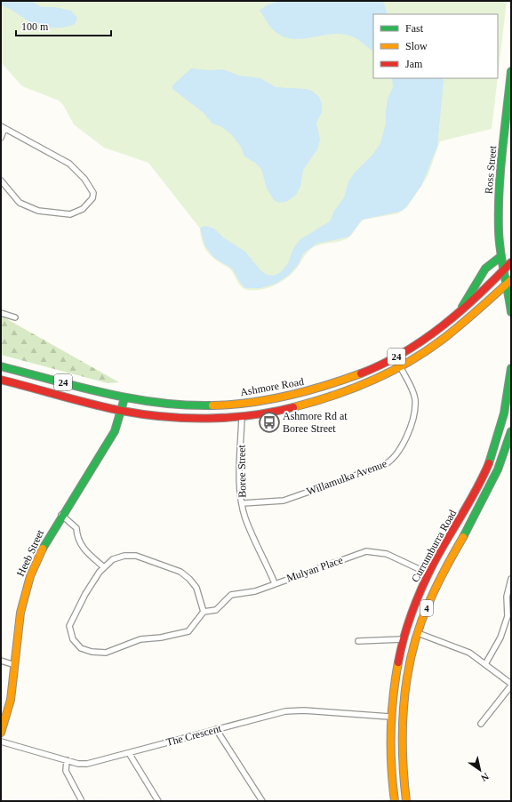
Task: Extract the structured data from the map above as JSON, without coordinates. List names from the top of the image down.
{
  "streets": {
    "main road": [
      "Ross Street",
      "24",
      "Ashmore Road",
      "Currumburra Road",
      "Heeb Street",
      "4"
    ],
    "street": [
      "Boree Street",
      "Willamulka Avenue",
      "Mulyan Place",
      "The Crescent"
    ]
  },
  "crossings": [
    ["Ross Street", "Ashmore Road"],
    ["24", "Boree Street"],
    ["24", "Willamulka Avenue"],
    ["24", "Heeb Street"],
    ["Ashmore Road", "Heeb Street"],
    ["Boree Street", "Willamulka Avenue"],
    ["Boree Street", "Mulyan Place"],
    ["Currumburra Road", "Mulyan Place"],
    ["Currumburra Road", "The Crescent"]
  ],
  "places": {
    "bus stop": ["Ashmore Rd at Boree Street"]
  },
  "legend": ["Fast", "Slow", "Jam"],
  "scale_bar": "100 m",
  "north": "bottom right"
}
